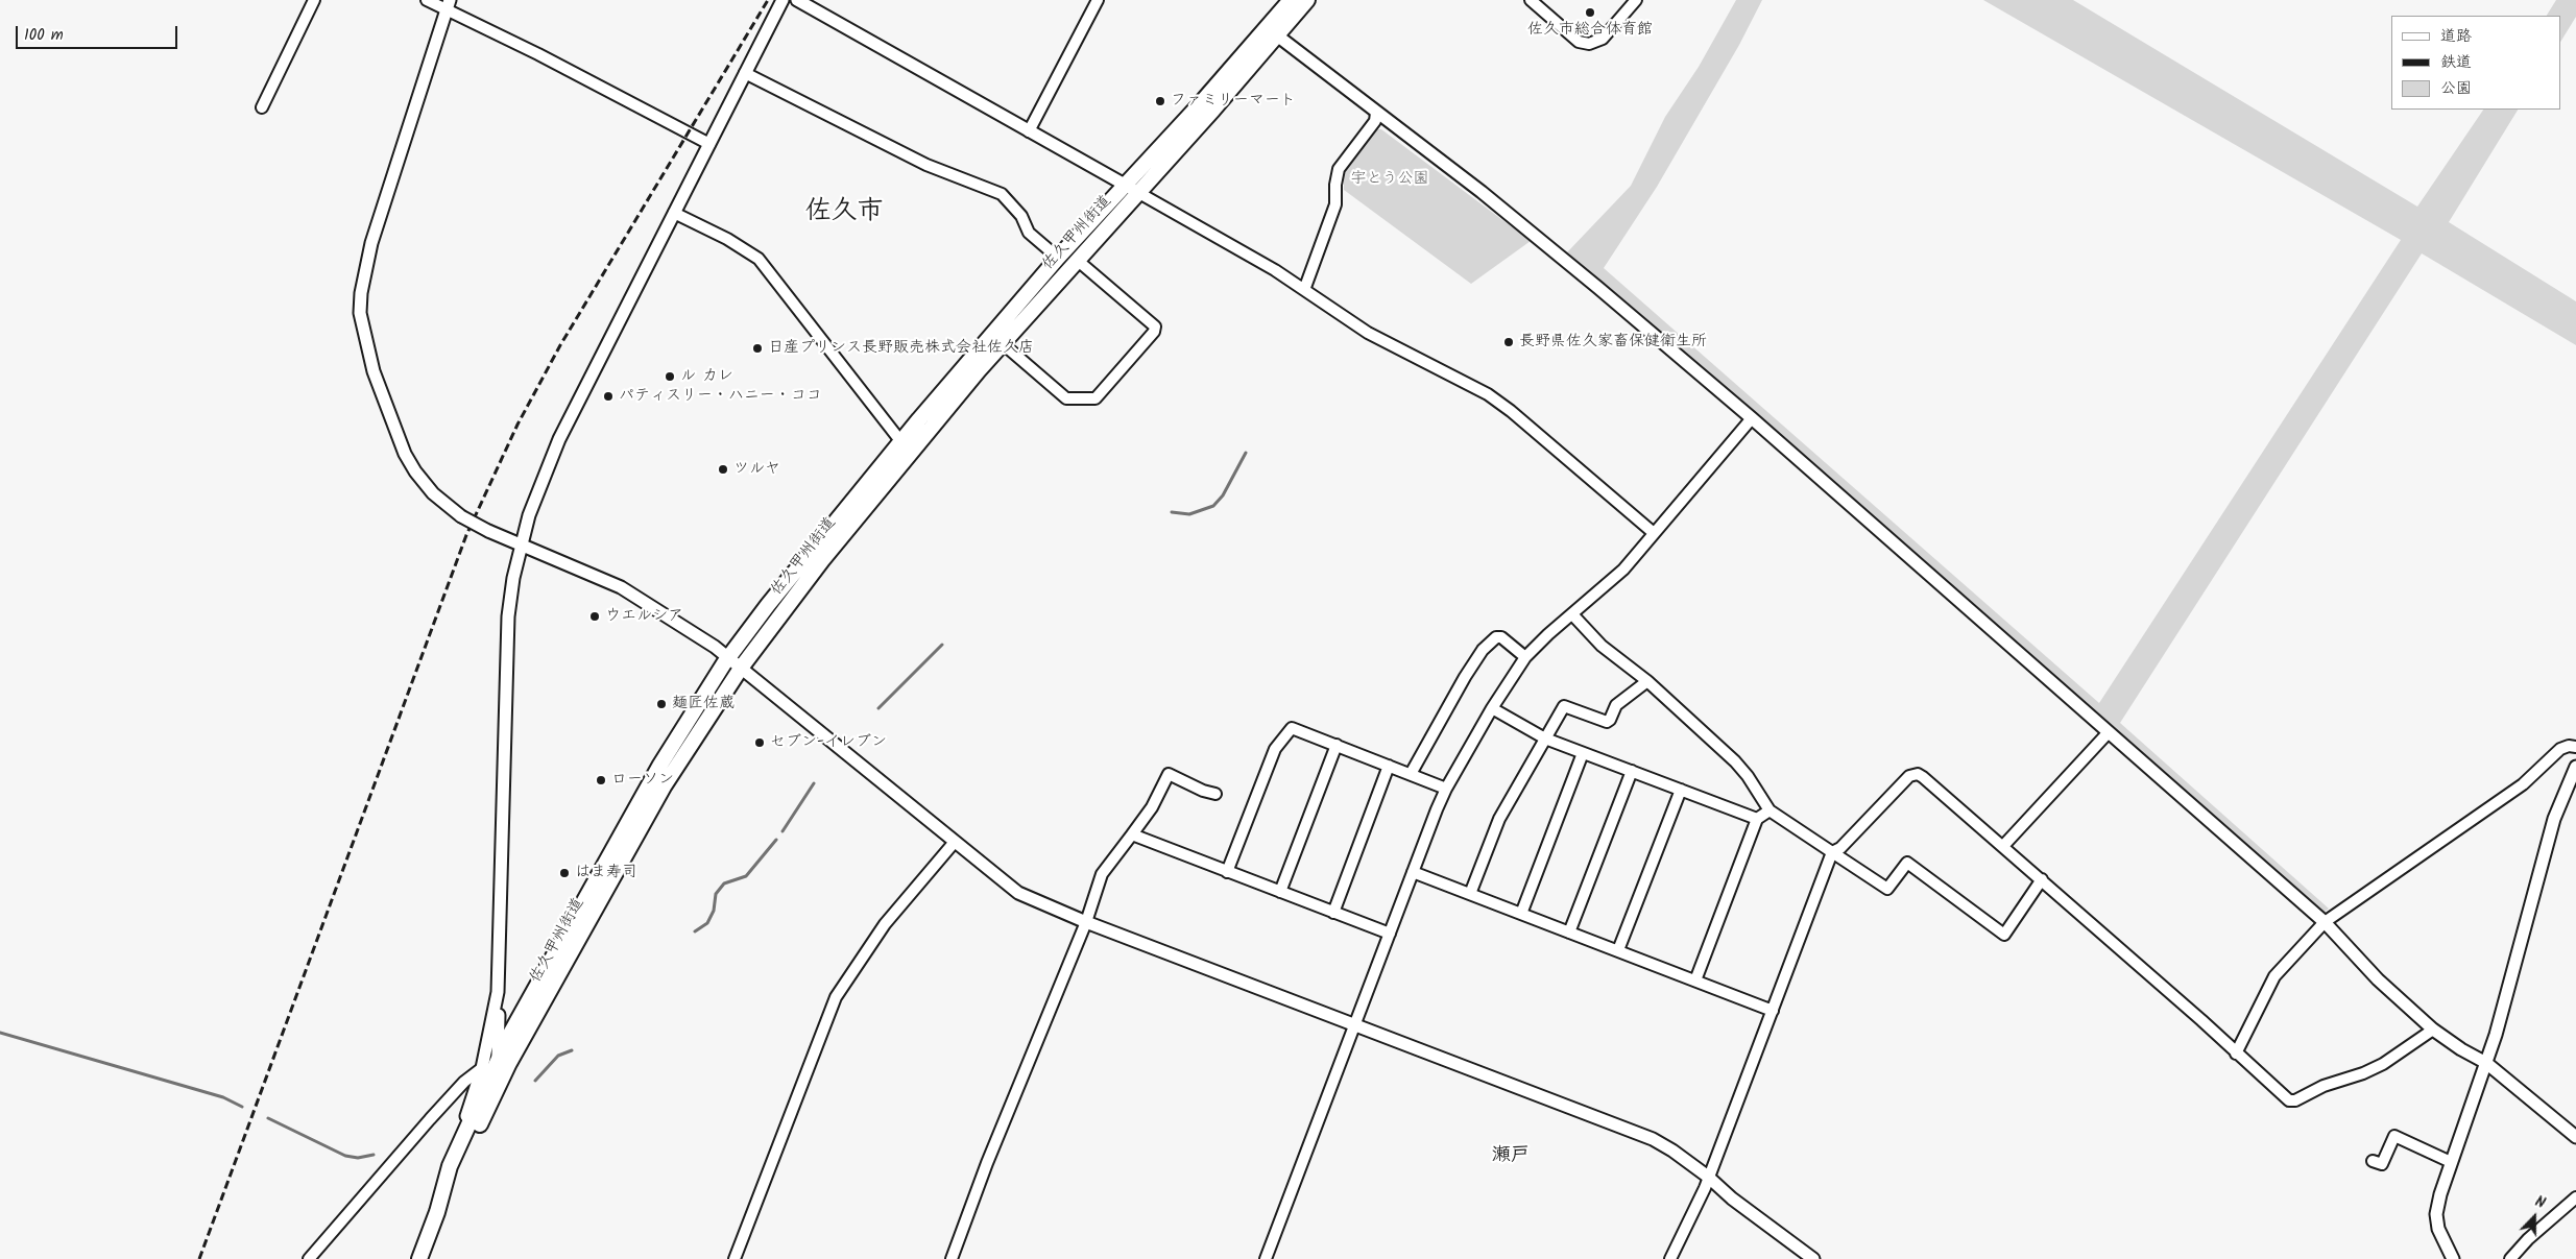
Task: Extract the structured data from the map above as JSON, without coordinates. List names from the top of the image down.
{
  "streets": {
    "main road": ["佐久甲州街道"]
  },
  "districts": ["佐久市", "瀬戸"],
  "parks": ["宇とう公園"],
  "places": [
    "佐久市総合体育館",
    "ファミリーマート",
    "長野県佐久家畜保健衛生所",
    "日産プリンス長野販売株式会社佐久店",
    "ル カレ",
    "パティスリー・ハニー・ココ",
    "ツルヤ",
    "ウエルシア",
    "麺匠佐蔵",
    "セブン-イレブン",
    "ローソン",
    "はま寿司"
  ],
  "legend": ["道路", "鉄道", "公園"],
  "scale_bar": "100 m",
  "north": "top"
}
